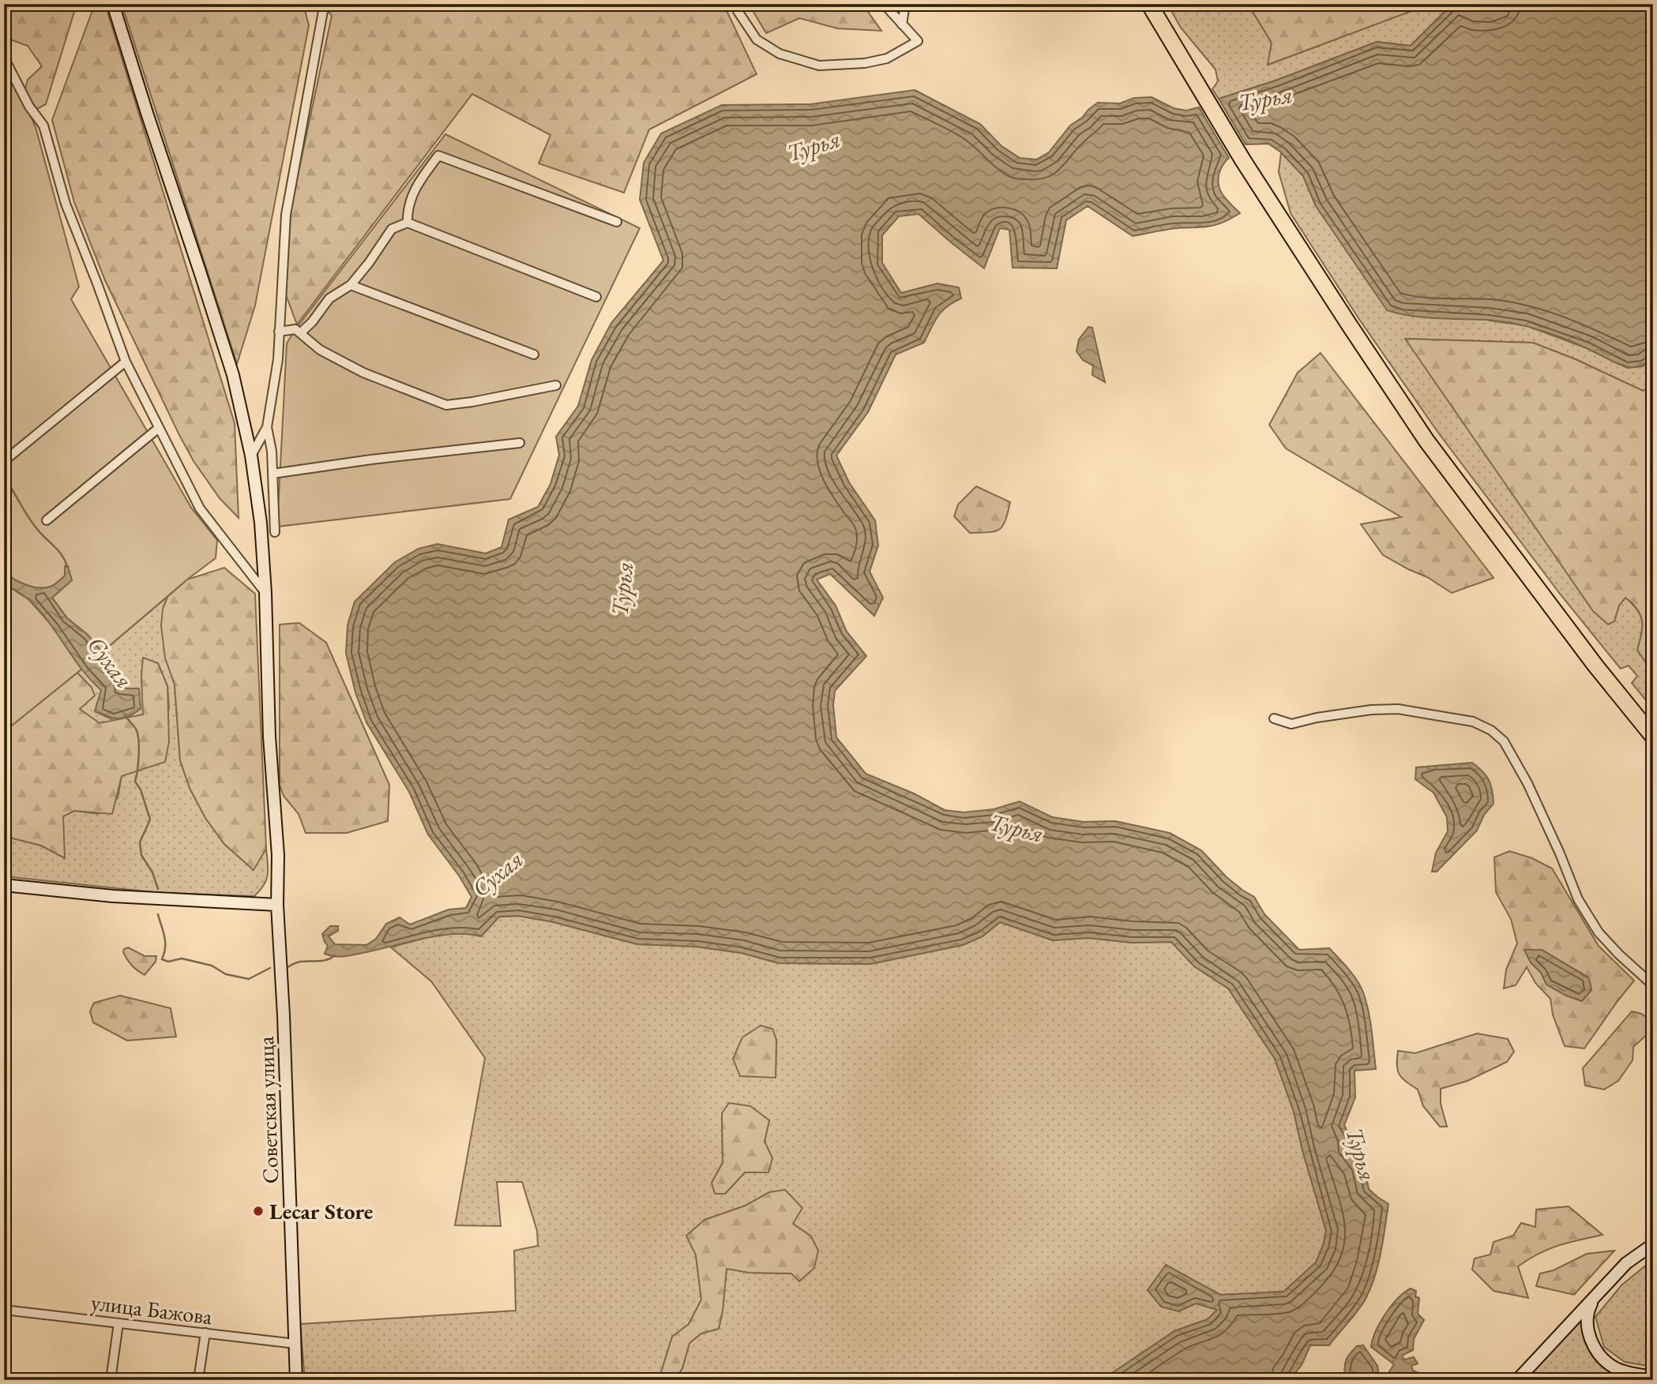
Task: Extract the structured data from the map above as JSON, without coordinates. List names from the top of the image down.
{
  "streets": {
    "main road": ["Советская улица"],
    "street": ["улица Бажова"]
  },
  "crossings": [
    ["Советская улица", "улица Бажова"]
  ],
  "water": ["Турья", "Сухая"],
  "places": ["Lecar Store"]
}
